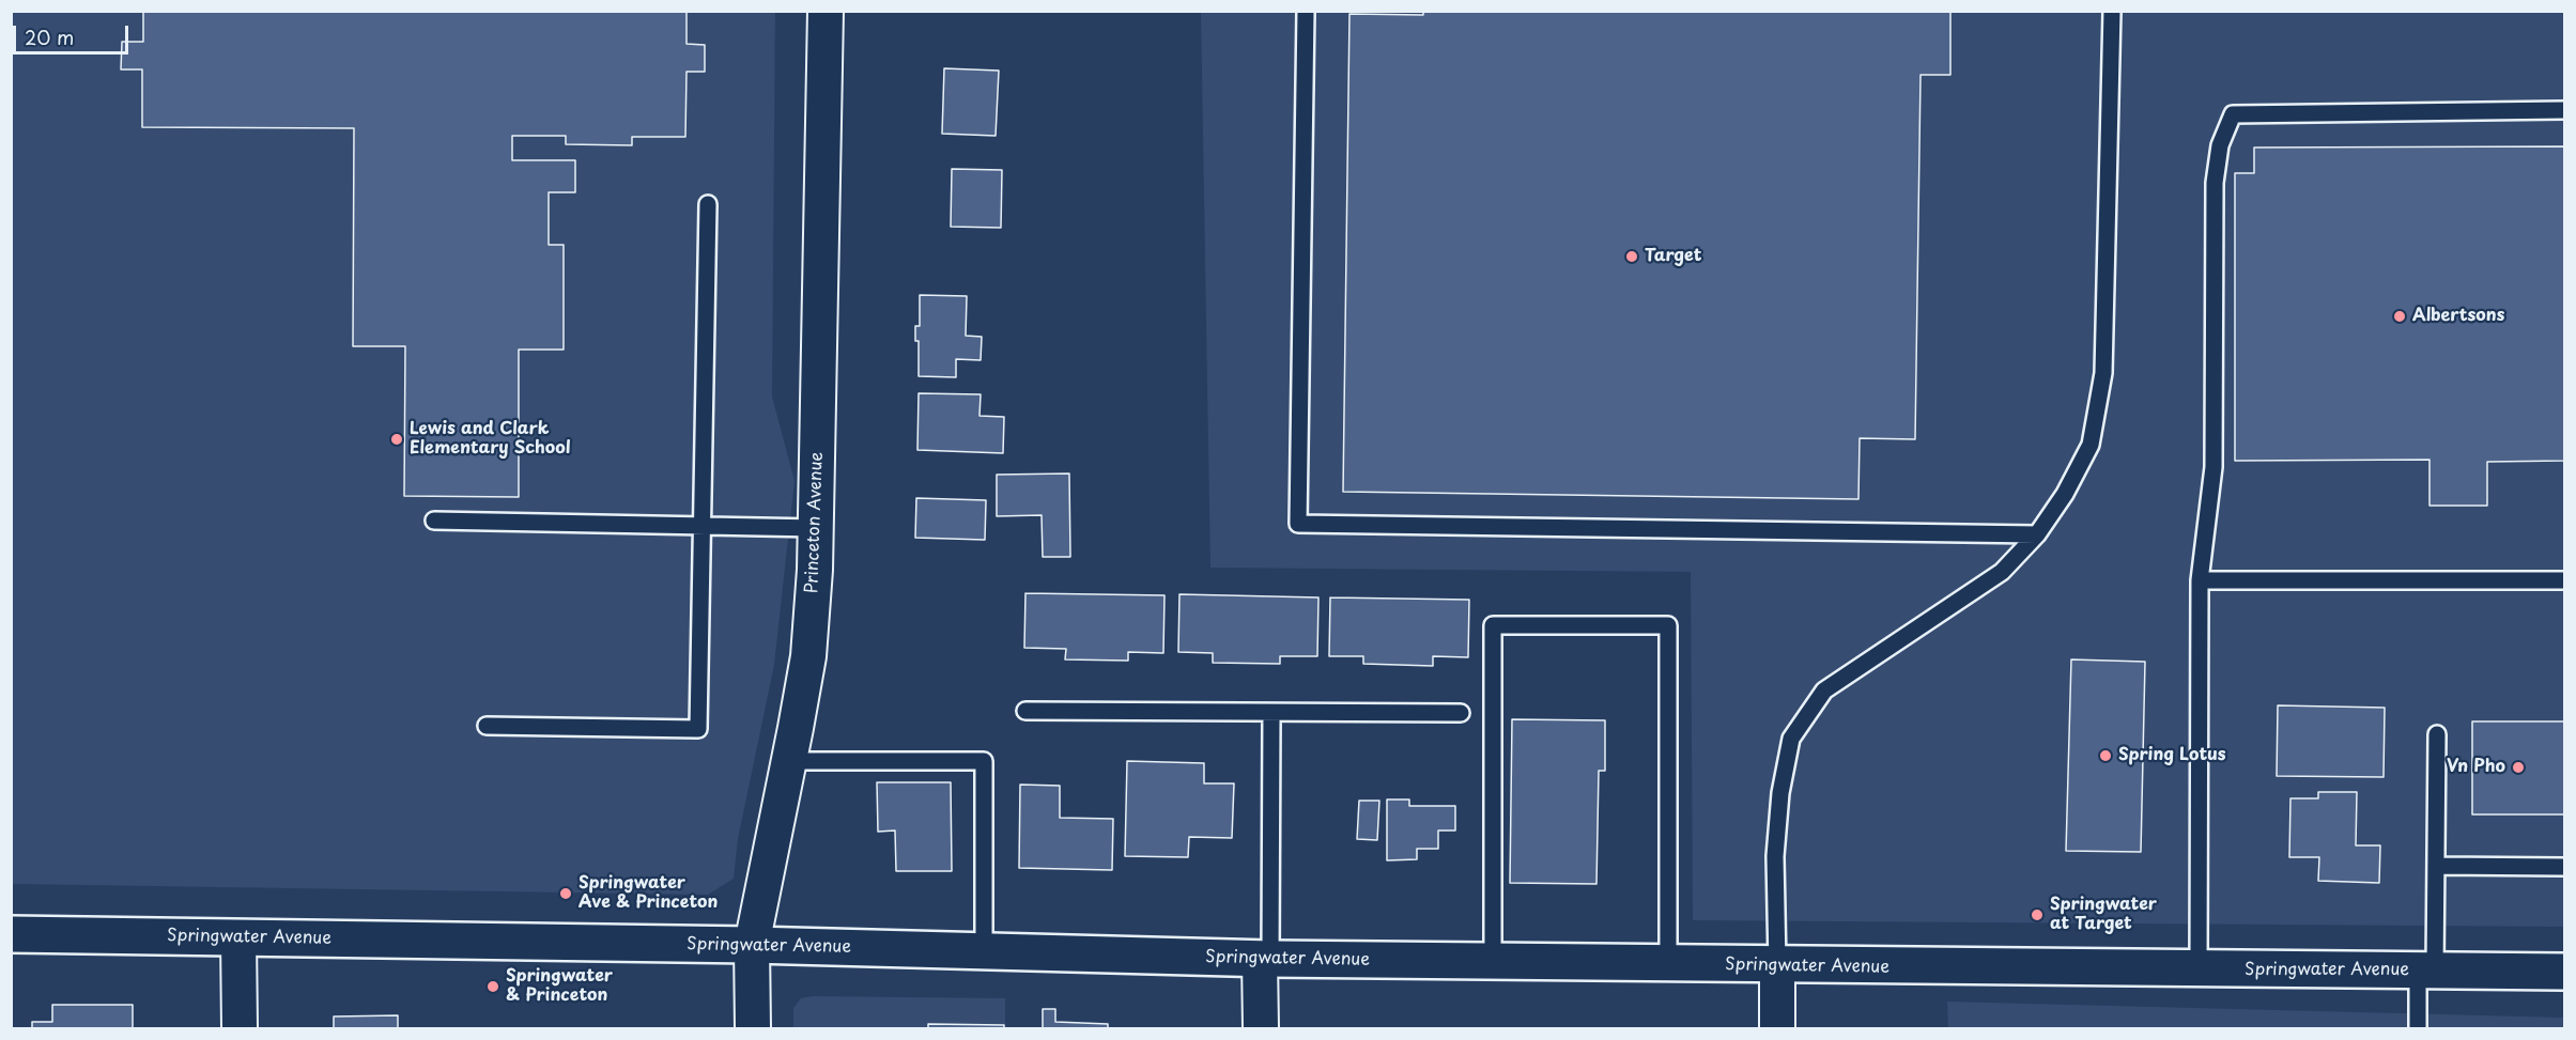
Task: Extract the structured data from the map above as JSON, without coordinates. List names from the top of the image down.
{
  "streets": {
    "street": ["Princeton Avenue", "Springwater Avenue"]
  },
  "crossings": [
    ["Princeton Avenue", "Springwater Avenue"]
  ],
  "places": [
    "Target",
    "Albertsons",
    "Lewis and Clark Elementary School",
    "Spring Lotus",
    "Vn Pho",
    "Springwater Ave & Princeton",
    "Springwater at Target",
    "Springwater & Princeton"
  ],
  "scale_bar": "20 m"
}
